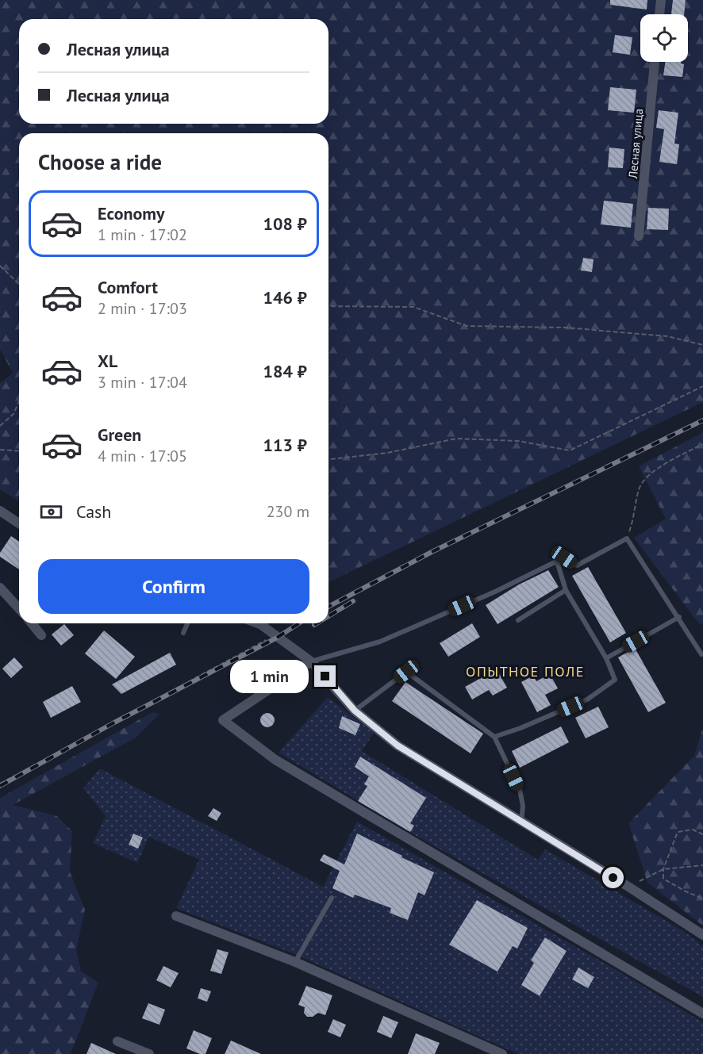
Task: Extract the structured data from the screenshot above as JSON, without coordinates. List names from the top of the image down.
{
  "streets": {
    "street": ["Лесная улица"]
  },
  "districts": ["ОПЫТНОЕ ПОЛЕ"],
  "page": {
    "banner": ["Лесная улица", "Лесная улица"],
    "heading": "Choose a ride",
    "list": [
      {
        "name": "Economy",
        "note": "1 min · 17:02",
        "value": "108 ₽"
      },
      {
        "name": "Comfort",
        "note": "2 min · 17:03",
        "value": "146 ₽"
      },
      {
        "name": "XL",
        "note": "3 min · 17:04",
        "value": "184 ₽"
      },
      {
        "name": "Green",
        "note": "4 min · 17:05",
        "value": "113 ₽"
      }
    ],
    "pay": ["Cash", "230 m"],
    "buttons": "Confirm",
    "bubble": "1 min"
  }
}
